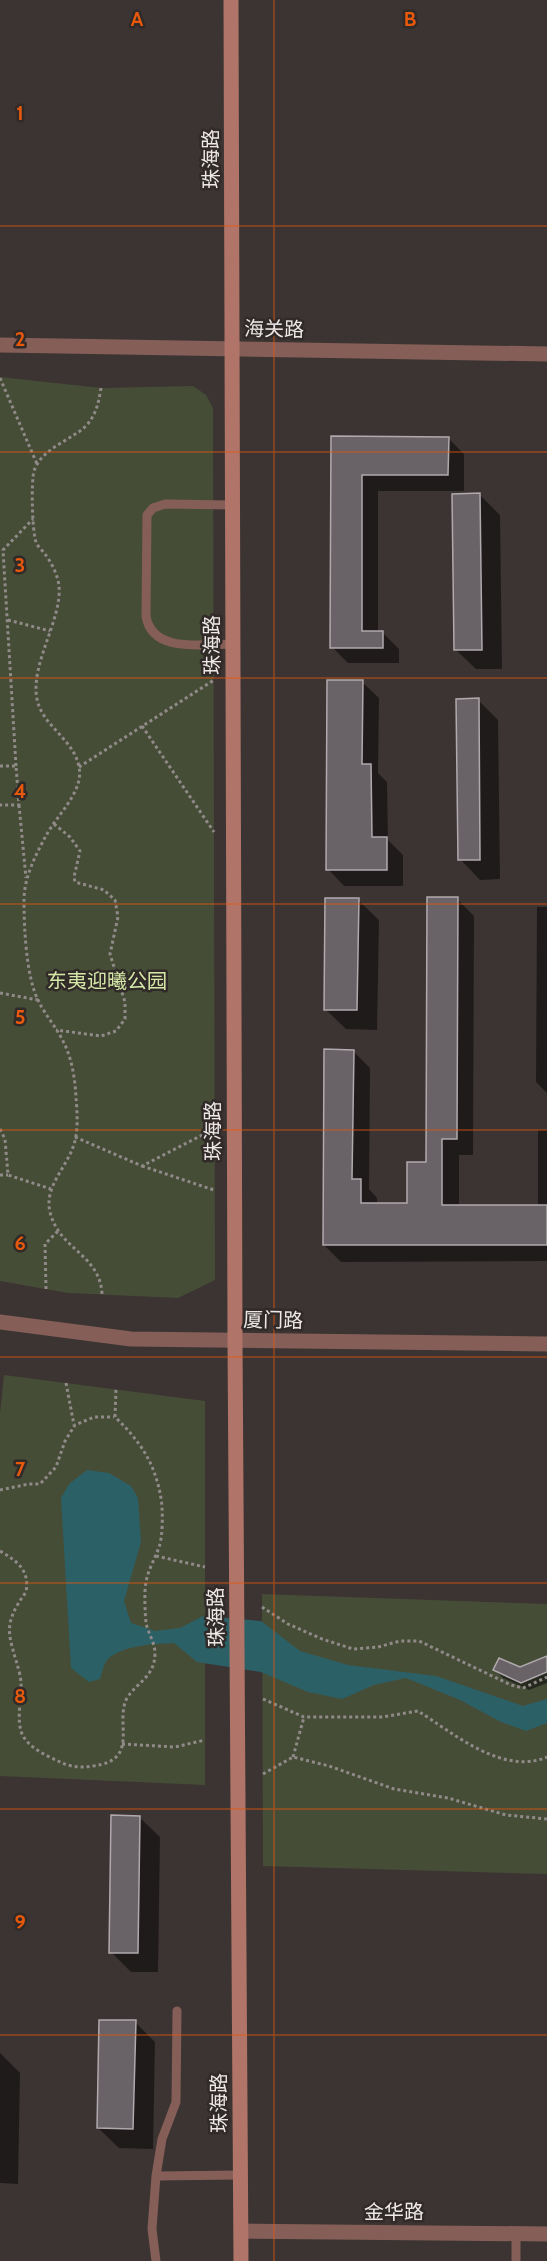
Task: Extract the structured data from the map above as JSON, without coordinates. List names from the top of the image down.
{
  "streets": {
    "main road": ["珠海路"],
    "street": ["海关路", "厦门路", "金华路"]
  },
  "crossings": [
    ["珠海路", "海关路"],
    ["珠海路", "厦门路"],
    ["珠海路", "金华路"]
  ],
  "parks": ["东夷迎曦公园"],
  "grid": {
    "columns": ["A", "B"],
    "rows": [
      "1",
      "2",
      "3",
      "4",
      "5",
      "6",
      "7",
      "8",
      "9"
    ]
  }
}
